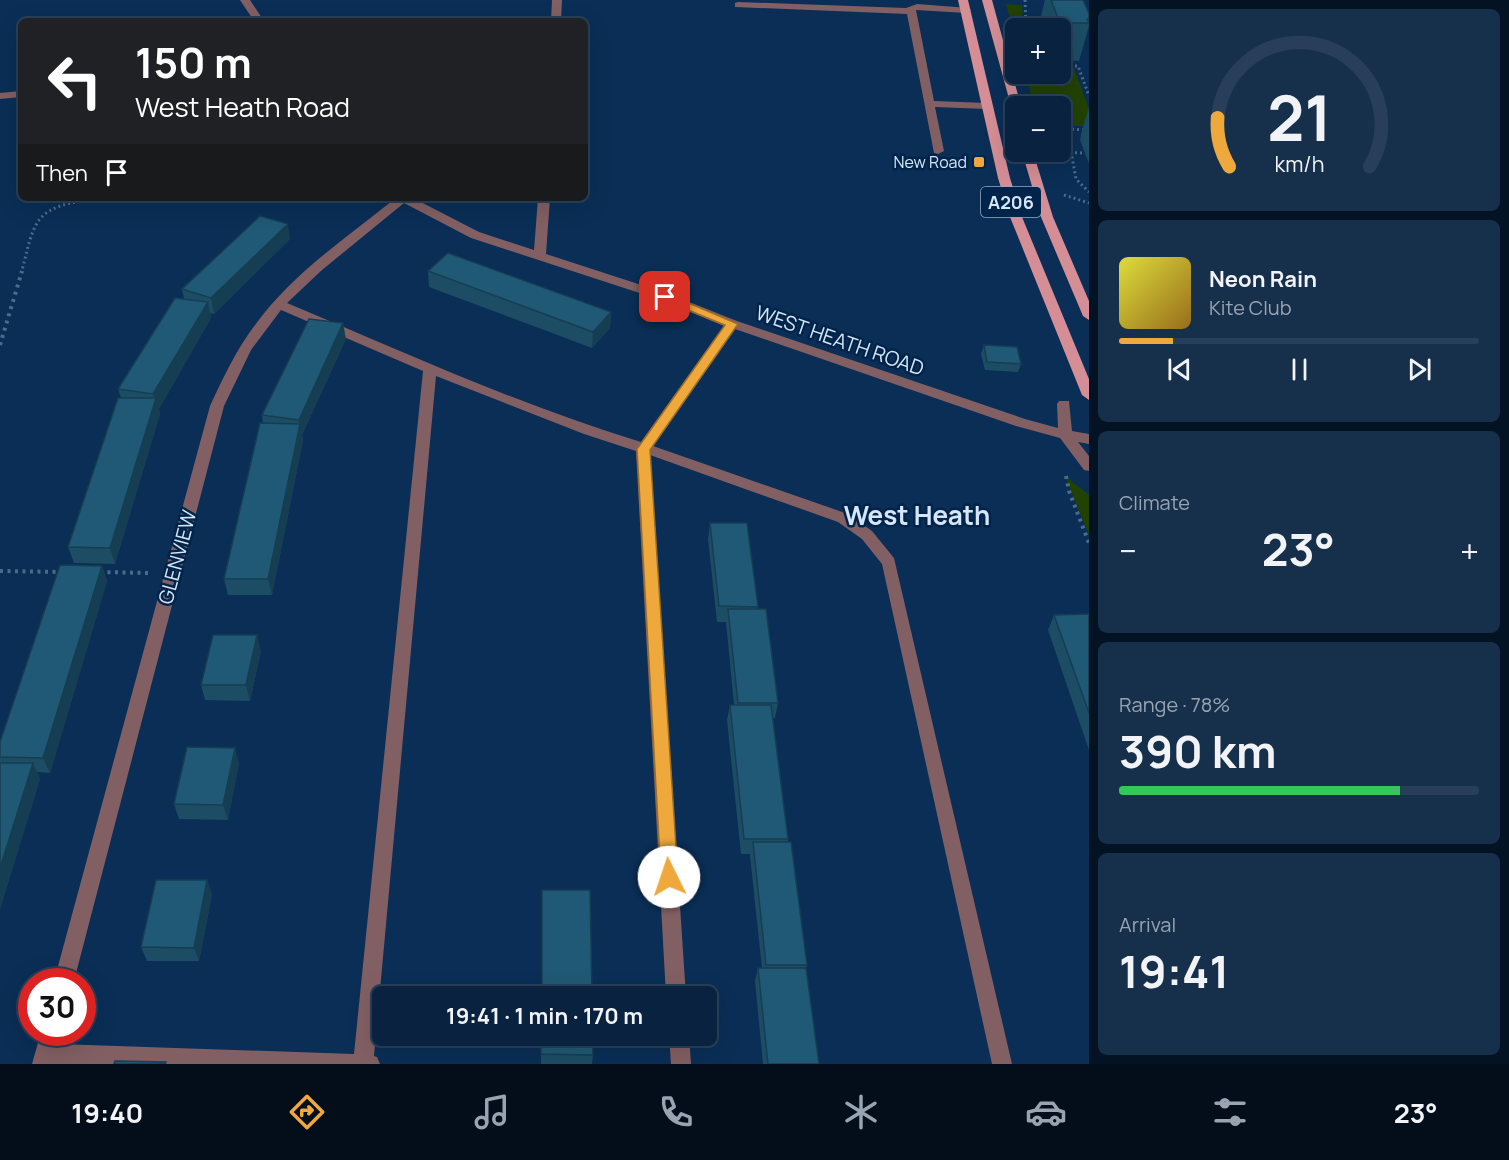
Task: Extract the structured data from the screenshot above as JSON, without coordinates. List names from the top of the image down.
{
  "streets": {
    "main road": ["A206"],
    "street": ["WEST HEATH ROAD", "GLENVIEW"]
  },
  "districts": ["West Heath"],
  "places": {
    "transit": ["New Road"]
  },
  "page": {
    "map_buttons": ["+", "−"],
    "turn": ["150 m", "West Heath Road"],
    "then": "Then",
    "song": ["Neon Rain", "Kite Club"],
    "tile": [
      "Climate",
      ["Range · 78%", "390 km"],
      ["Arrival", "19:41"]
    ],
    "heat": ["−", "23°", "+"],
    "limit": "30",
    "trip": "19:41 · 1 min · 170 m",
    "tabs": ["19:40", "23°"],
    "gauge": ["21", "km/h"]
  }
}
